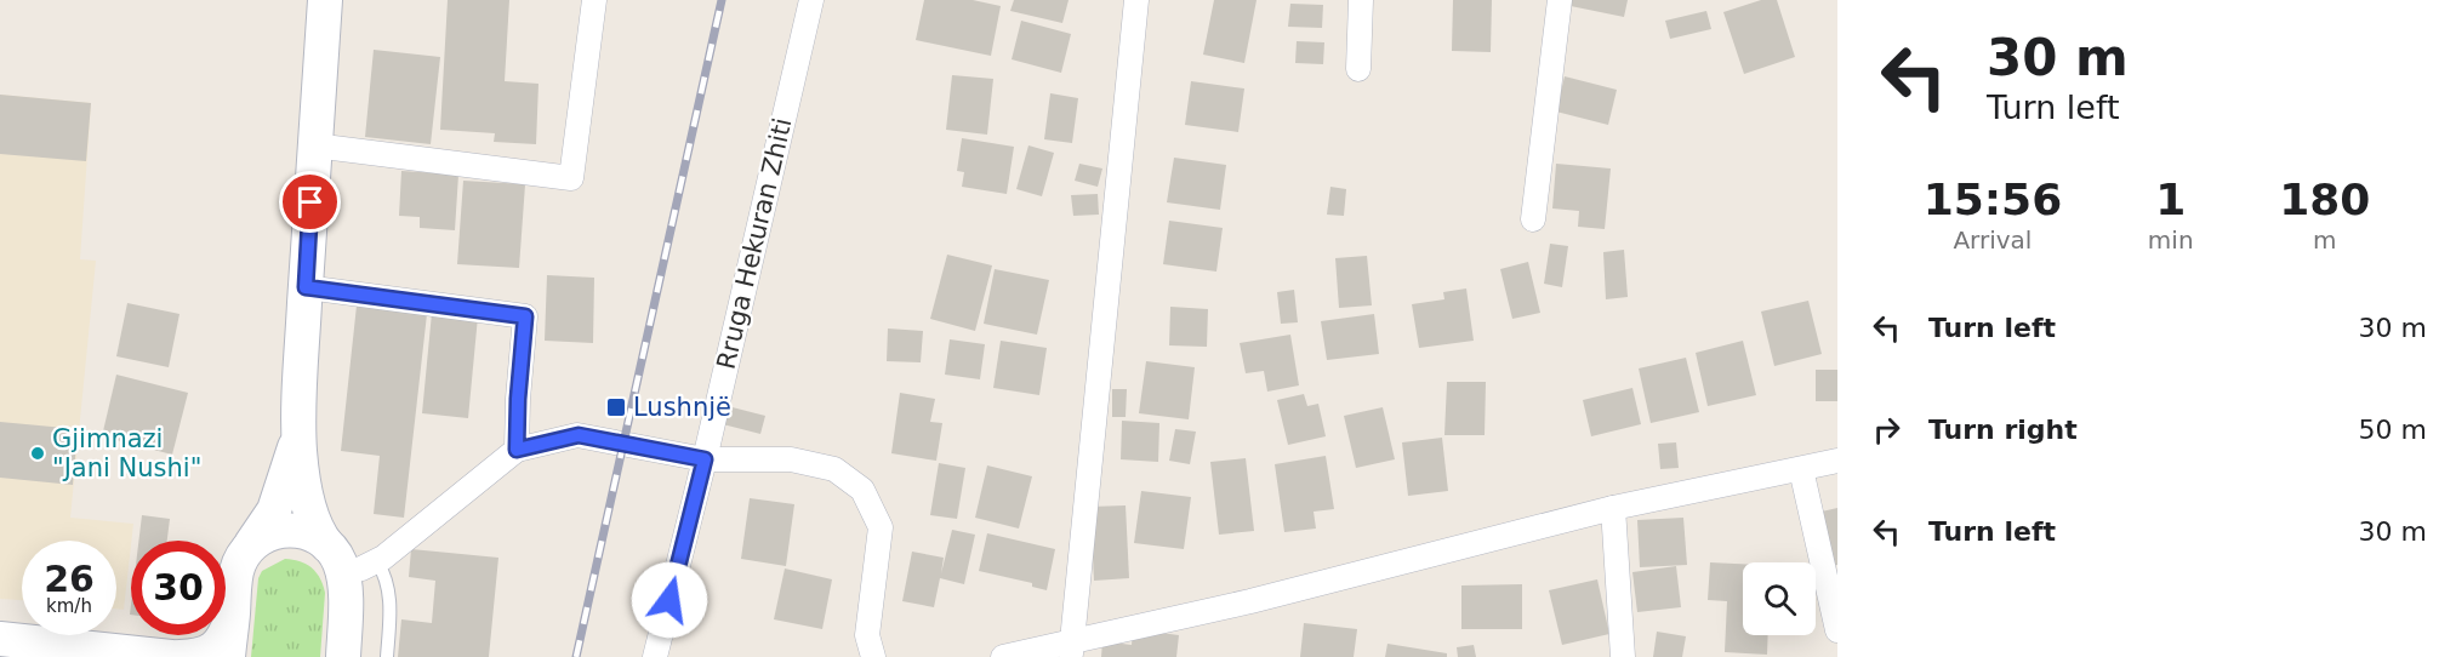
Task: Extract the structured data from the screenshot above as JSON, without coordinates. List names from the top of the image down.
{
  "streets": {
    "street": ["Rruga Hekuran Zhiti"]
  },
  "places": {
    "transit": ["Lushnjë"],
    "other": ["Gjimnazi \"Jani Nushi\""]
  },
  "page": {
    "turn": ["30 m", "Turn left"],
    "eta": [
      "15:56",
      "Arrival",
      "1",
      "min",
      "180",
      "m"
    ],
    "list": [
      {
        "name": "Turn left",
        "value": "30 m"
      },
      {
        "name": "Turn right",
        "value": "50 m"
      },
      {
        "name": "Turn left",
        "value": "30 m"
      }
    ],
    "speed": "26 km/h",
    "limit": "30"
  }
}
